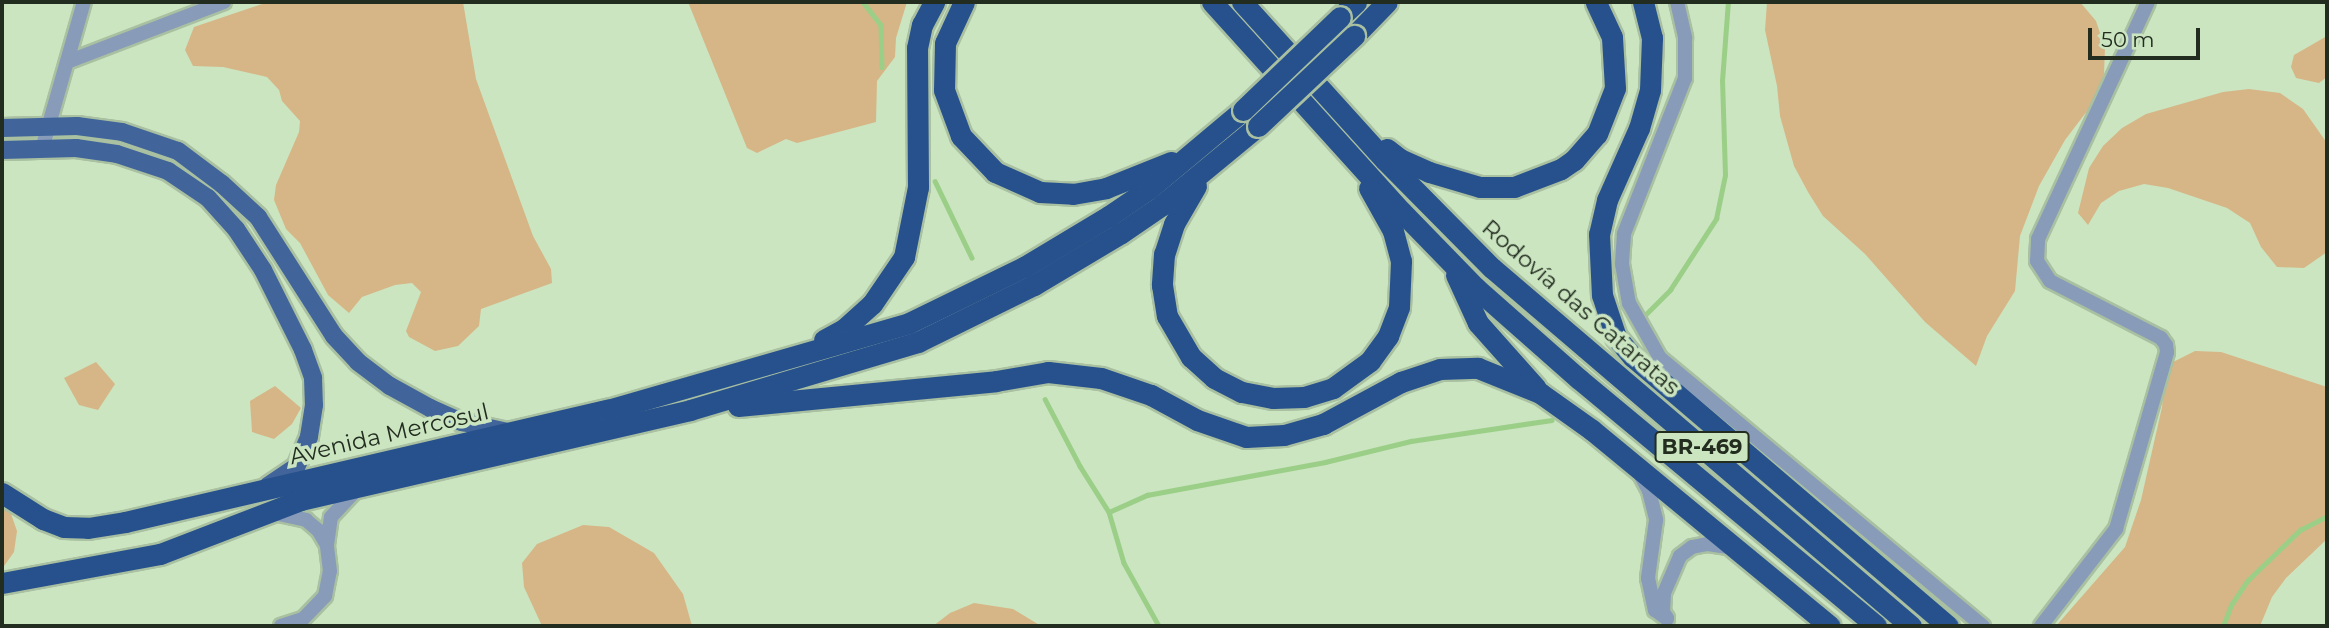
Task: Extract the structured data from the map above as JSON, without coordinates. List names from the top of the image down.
{
  "streets": {
    "highway": ["Rodovía das Cataratas", "Avenida Mercosul", "BR-469"]
  },
  "scale_bar": "50 m"
}
